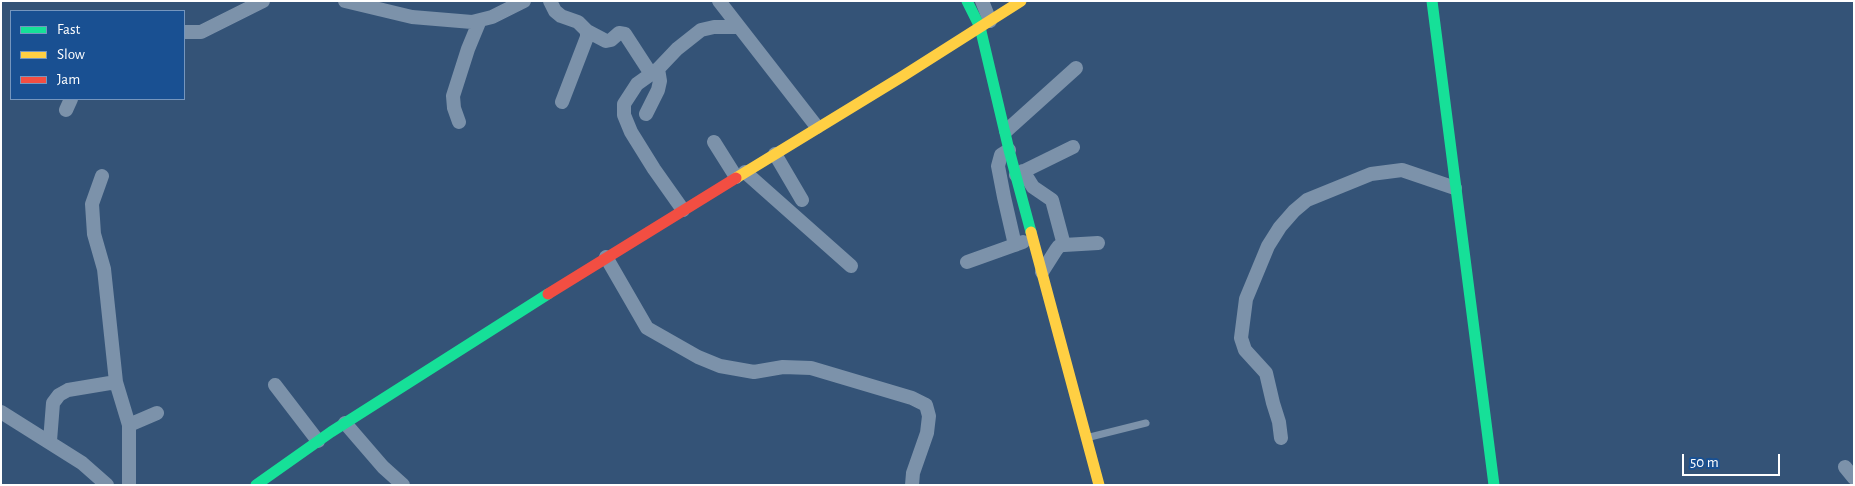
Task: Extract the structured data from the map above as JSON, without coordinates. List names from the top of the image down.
{
  "legend": ["Fast", "Slow", "Jam"],
  "scale_bar": "50 m"
}
